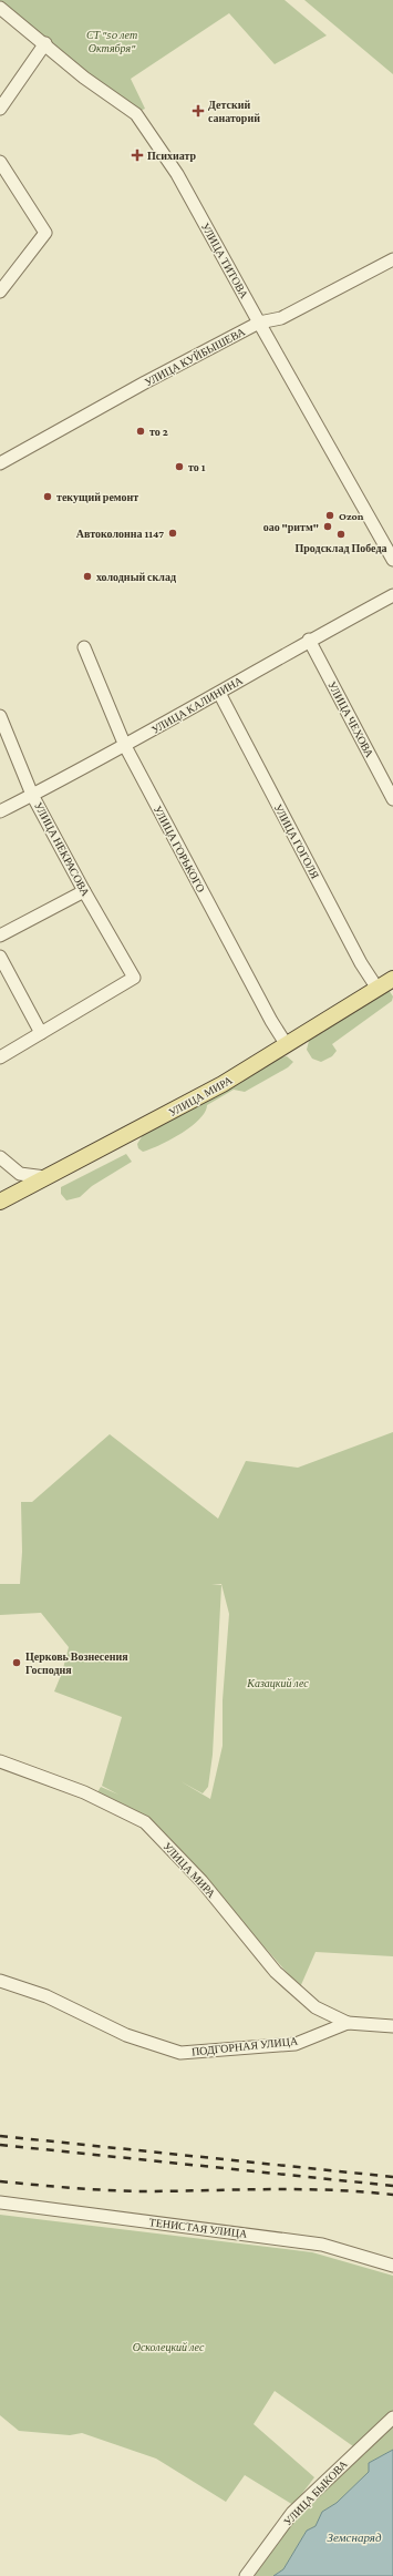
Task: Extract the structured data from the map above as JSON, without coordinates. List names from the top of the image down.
{
  "streets": {
    "main road": ["УЛИЦА МИРА"],
    "street": [
      "УЛИЦА ТИТОВА",
      "УЛИЦА КУЙБЫШЕВА",
      "УЛИЦА КАЛИНИНА",
      "УЛИЦА ЧЕХОВА",
      "УЛИЦА ГОГОЛЯ",
      "УЛИЦА НЕКРАСОВА",
      "УЛИЦА ГОРЬКОГО",
      "ПОДГОРНАЯ УЛИЦА",
      "ТЕНИСТАЯ УЛИЦА",
      "УЛИЦА БЫКОВА"
    ]
  },
  "crossings": [
    ["УЛИЦА ТИТОВА", "УЛИЦА КУЙБЫШЕВА"],
    ["УЛИЦА КАЛИНИНА", "УЛИЦА ЧЕХОВА"],
    ["УЛИЦА КАЛИНИНА", "УЛИЦА ГОГОЛЯ"],
    ["УЛИЦА КАЛИНИНА", "УЛИЦА НЕКРАСОВА"],
    ["УЛИЦА КАЛИНИНА", "УЛИЦА ГОРЬКОГО"],
    ["УЛИЦА ГОГОЛЯ", "УЛИЦА МИРА"],
    ["УЛИЦА ГОРЬКОГО", "УЛИЦА МИРА"],
    ["УЛИЦА МИРА", "ПОДГОРНАЯ УЛИЦА"]
  ],
  "water": ["Земснаряд"],
  "parks": ["СТ \"50 лет Октября\"", "Казацкий лес", "Осколецкий лес"],
  "places": {
    "health": ["Детский санаторий", "Психиатр"],
    "other": [
      "то 2",
      "то 1",
      "текущий ремонт",
      "Ozon",
      "оао \"ритм\"",
      "Автоколонна 1147",
      "Продсклад Победа",
      "холодный склад",
      "Церковь Вознесения Господня"
    ]
  }
}
